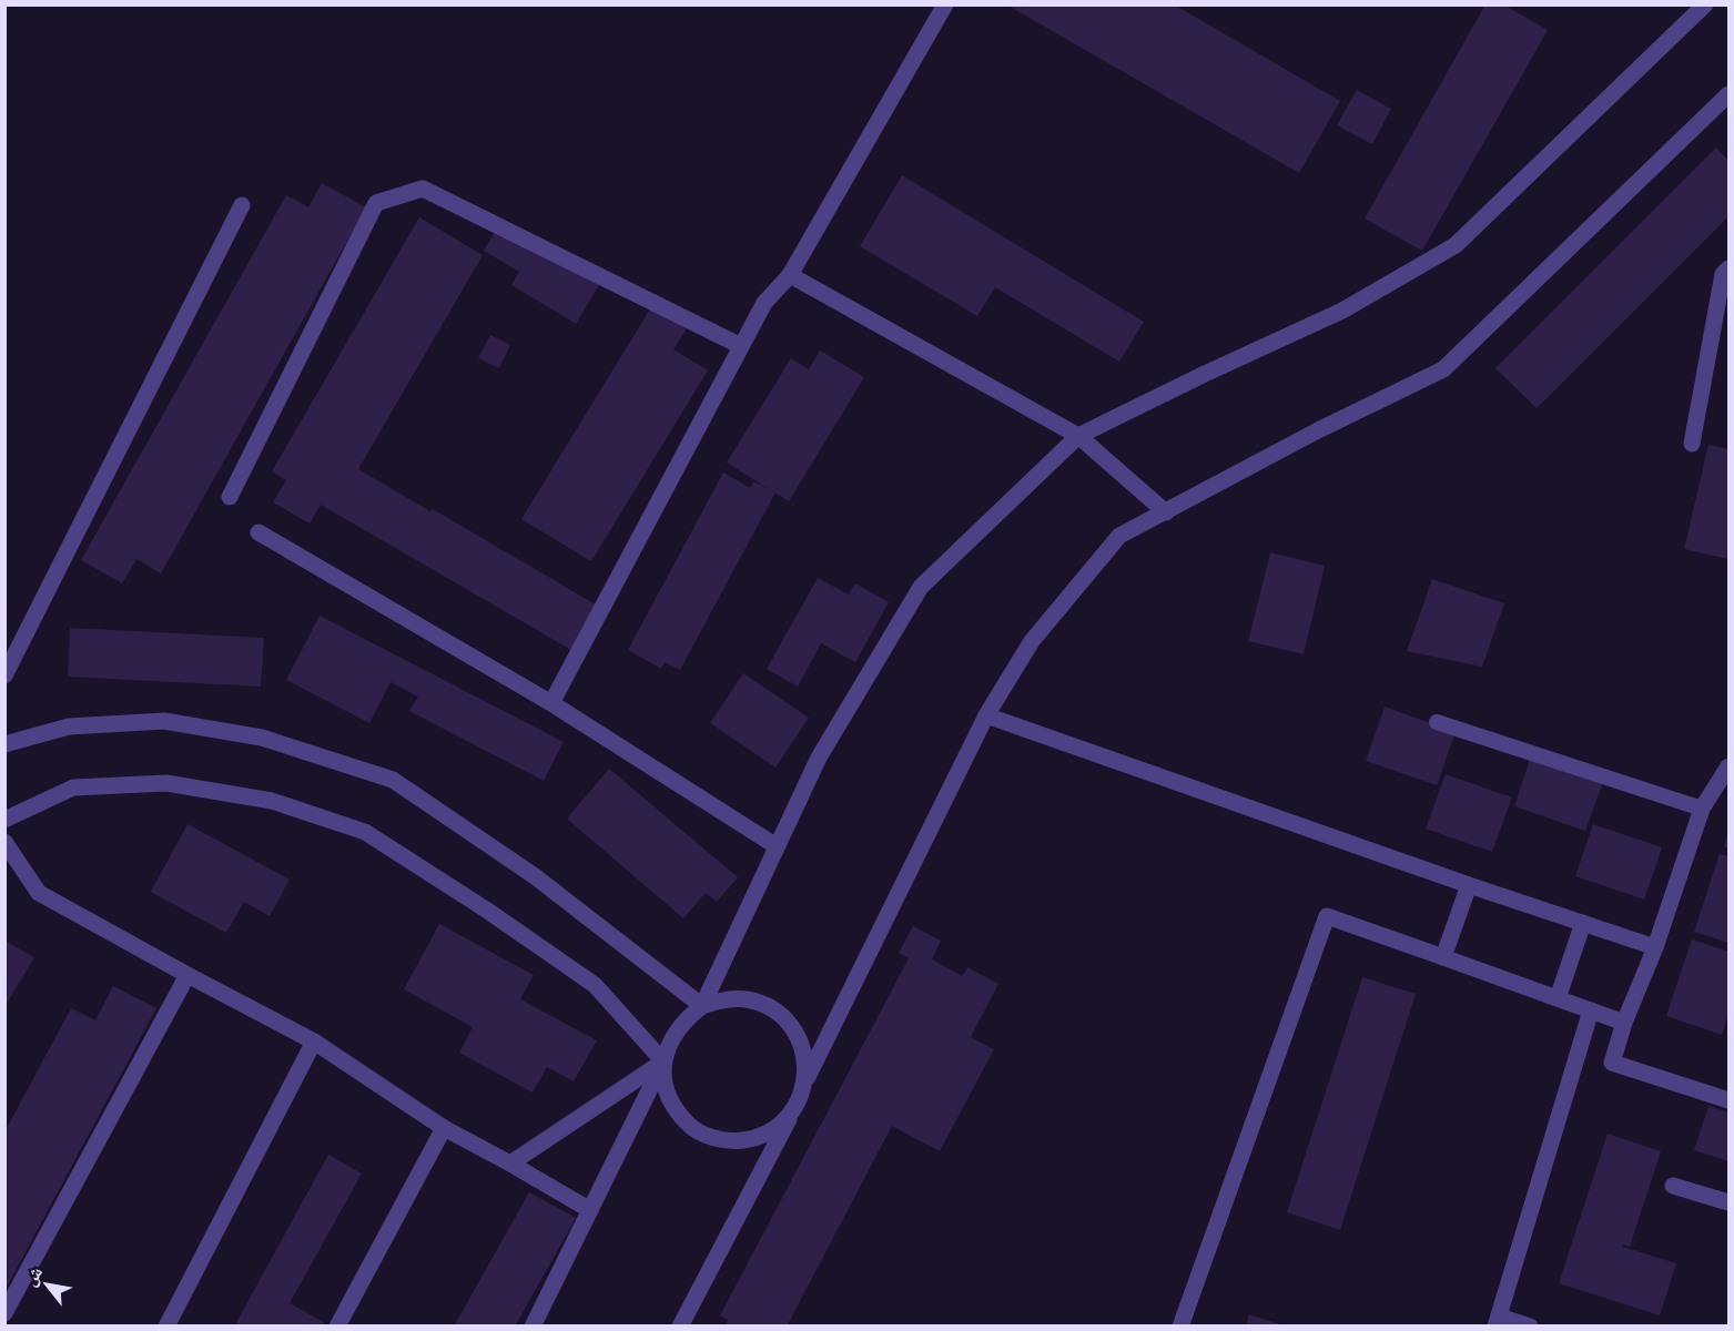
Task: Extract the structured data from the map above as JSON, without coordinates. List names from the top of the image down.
{
  "north": "top left"
}
